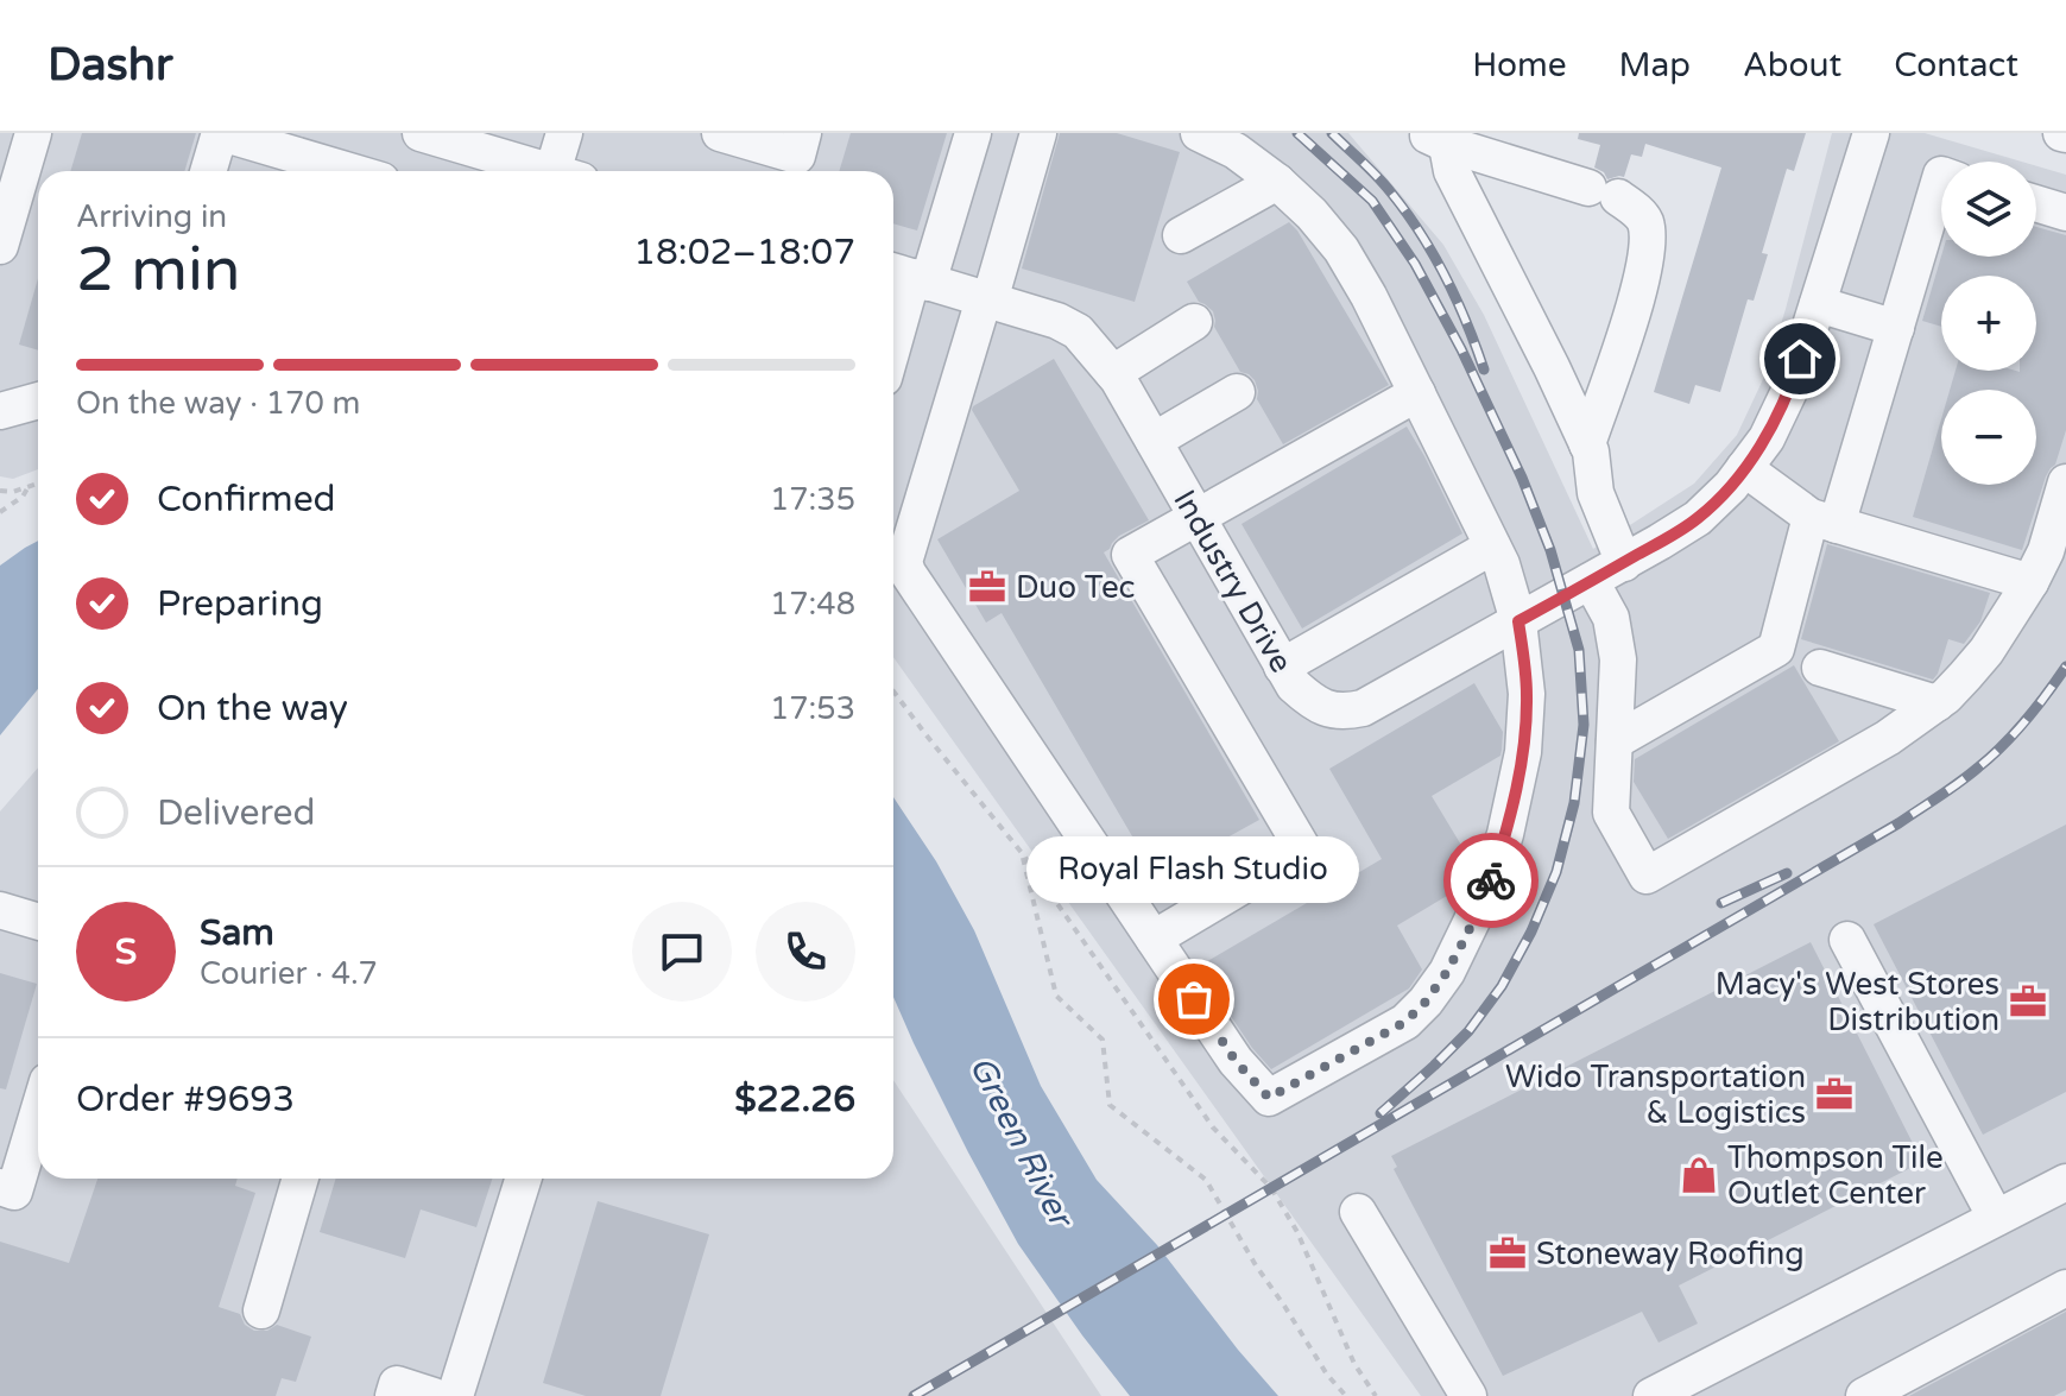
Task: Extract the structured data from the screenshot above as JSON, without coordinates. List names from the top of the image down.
{
  "streets": {
    "street": ["Industry Drive"]
  },
  "water": ["Green River"],
  "places": {
    "office": [
      "Duo Tec",
      "Macy's West Stores Distribution",
      "Wido Transportation & Logistics",
      "Stoneway Roofing"
    ],
    "other": ["Royal Flash Studio"],
    "shop": ["Thompson Tile Outlet Center"]
  },
  "page": {
    "header": "Dashr",
    "nav": [
      "Home",
      "Map",
      "About",
      "Contact"
    ],
    "map_buttons": ["+", "−"],
    "heading": ["2 min", "Arriving in", "18:02–18:07"],
    "panel": [
      "Sam",
      "Courier · 4.7",
      "Order #9693",
      "$22.26"
    ],
    "bar": "On the way · 170 m",
    "list": [
      ["Confirmed", "17:35"],
      ["Preparing", "17:48"],
      ["On the way", "17:53"],
      "Delivered"
    ],
    "bubble": "Royal Flash Studio",
    "round": "S"
  }
}
